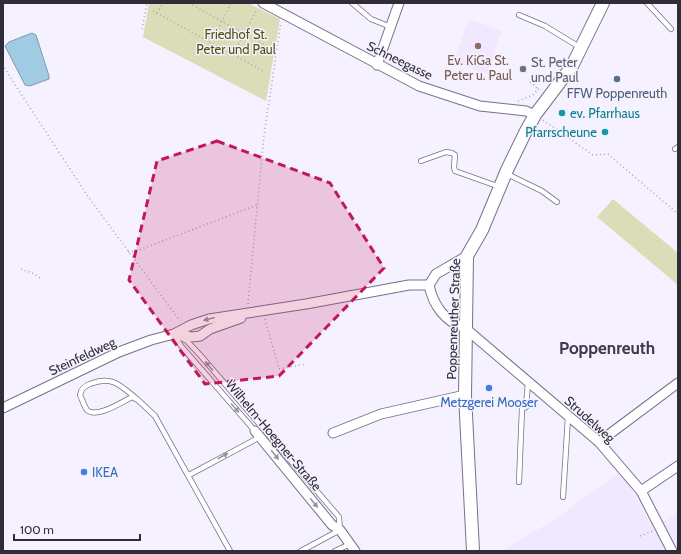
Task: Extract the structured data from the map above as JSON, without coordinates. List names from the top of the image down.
{
  "streets": {
    "street": [
      "Schneegasse",
      "Poppenreuther Straße",
      "Steinfeldweg",
      "Strudelweg",
      "Wilhelm-Hoegner-Straße"
    ]
  },
  "crossings": [
    ["Schneegasse", "Poppenreuther Straße"],
    ["Poppenreuther Straße", "Strudelweg"],
    ["Steinfeldweg", "Wilhelm-Hoegner-Straße"]
  ],
  "districts": ["Poppenreuth"],
  "parks": ["Friedhof St. Peter und Paul"],
  "places": [
    "Ev. KiGa St. Peter u. Paul",
    "St. Peter und Paul",
    "FFW Poppenreuth",
    "ev. Pfarrhaus",
    "Pfarrscheune",
    "Metzgerei Mooser",
    "IKEA"
  ],
  "scale_bar": "100 m"
}
